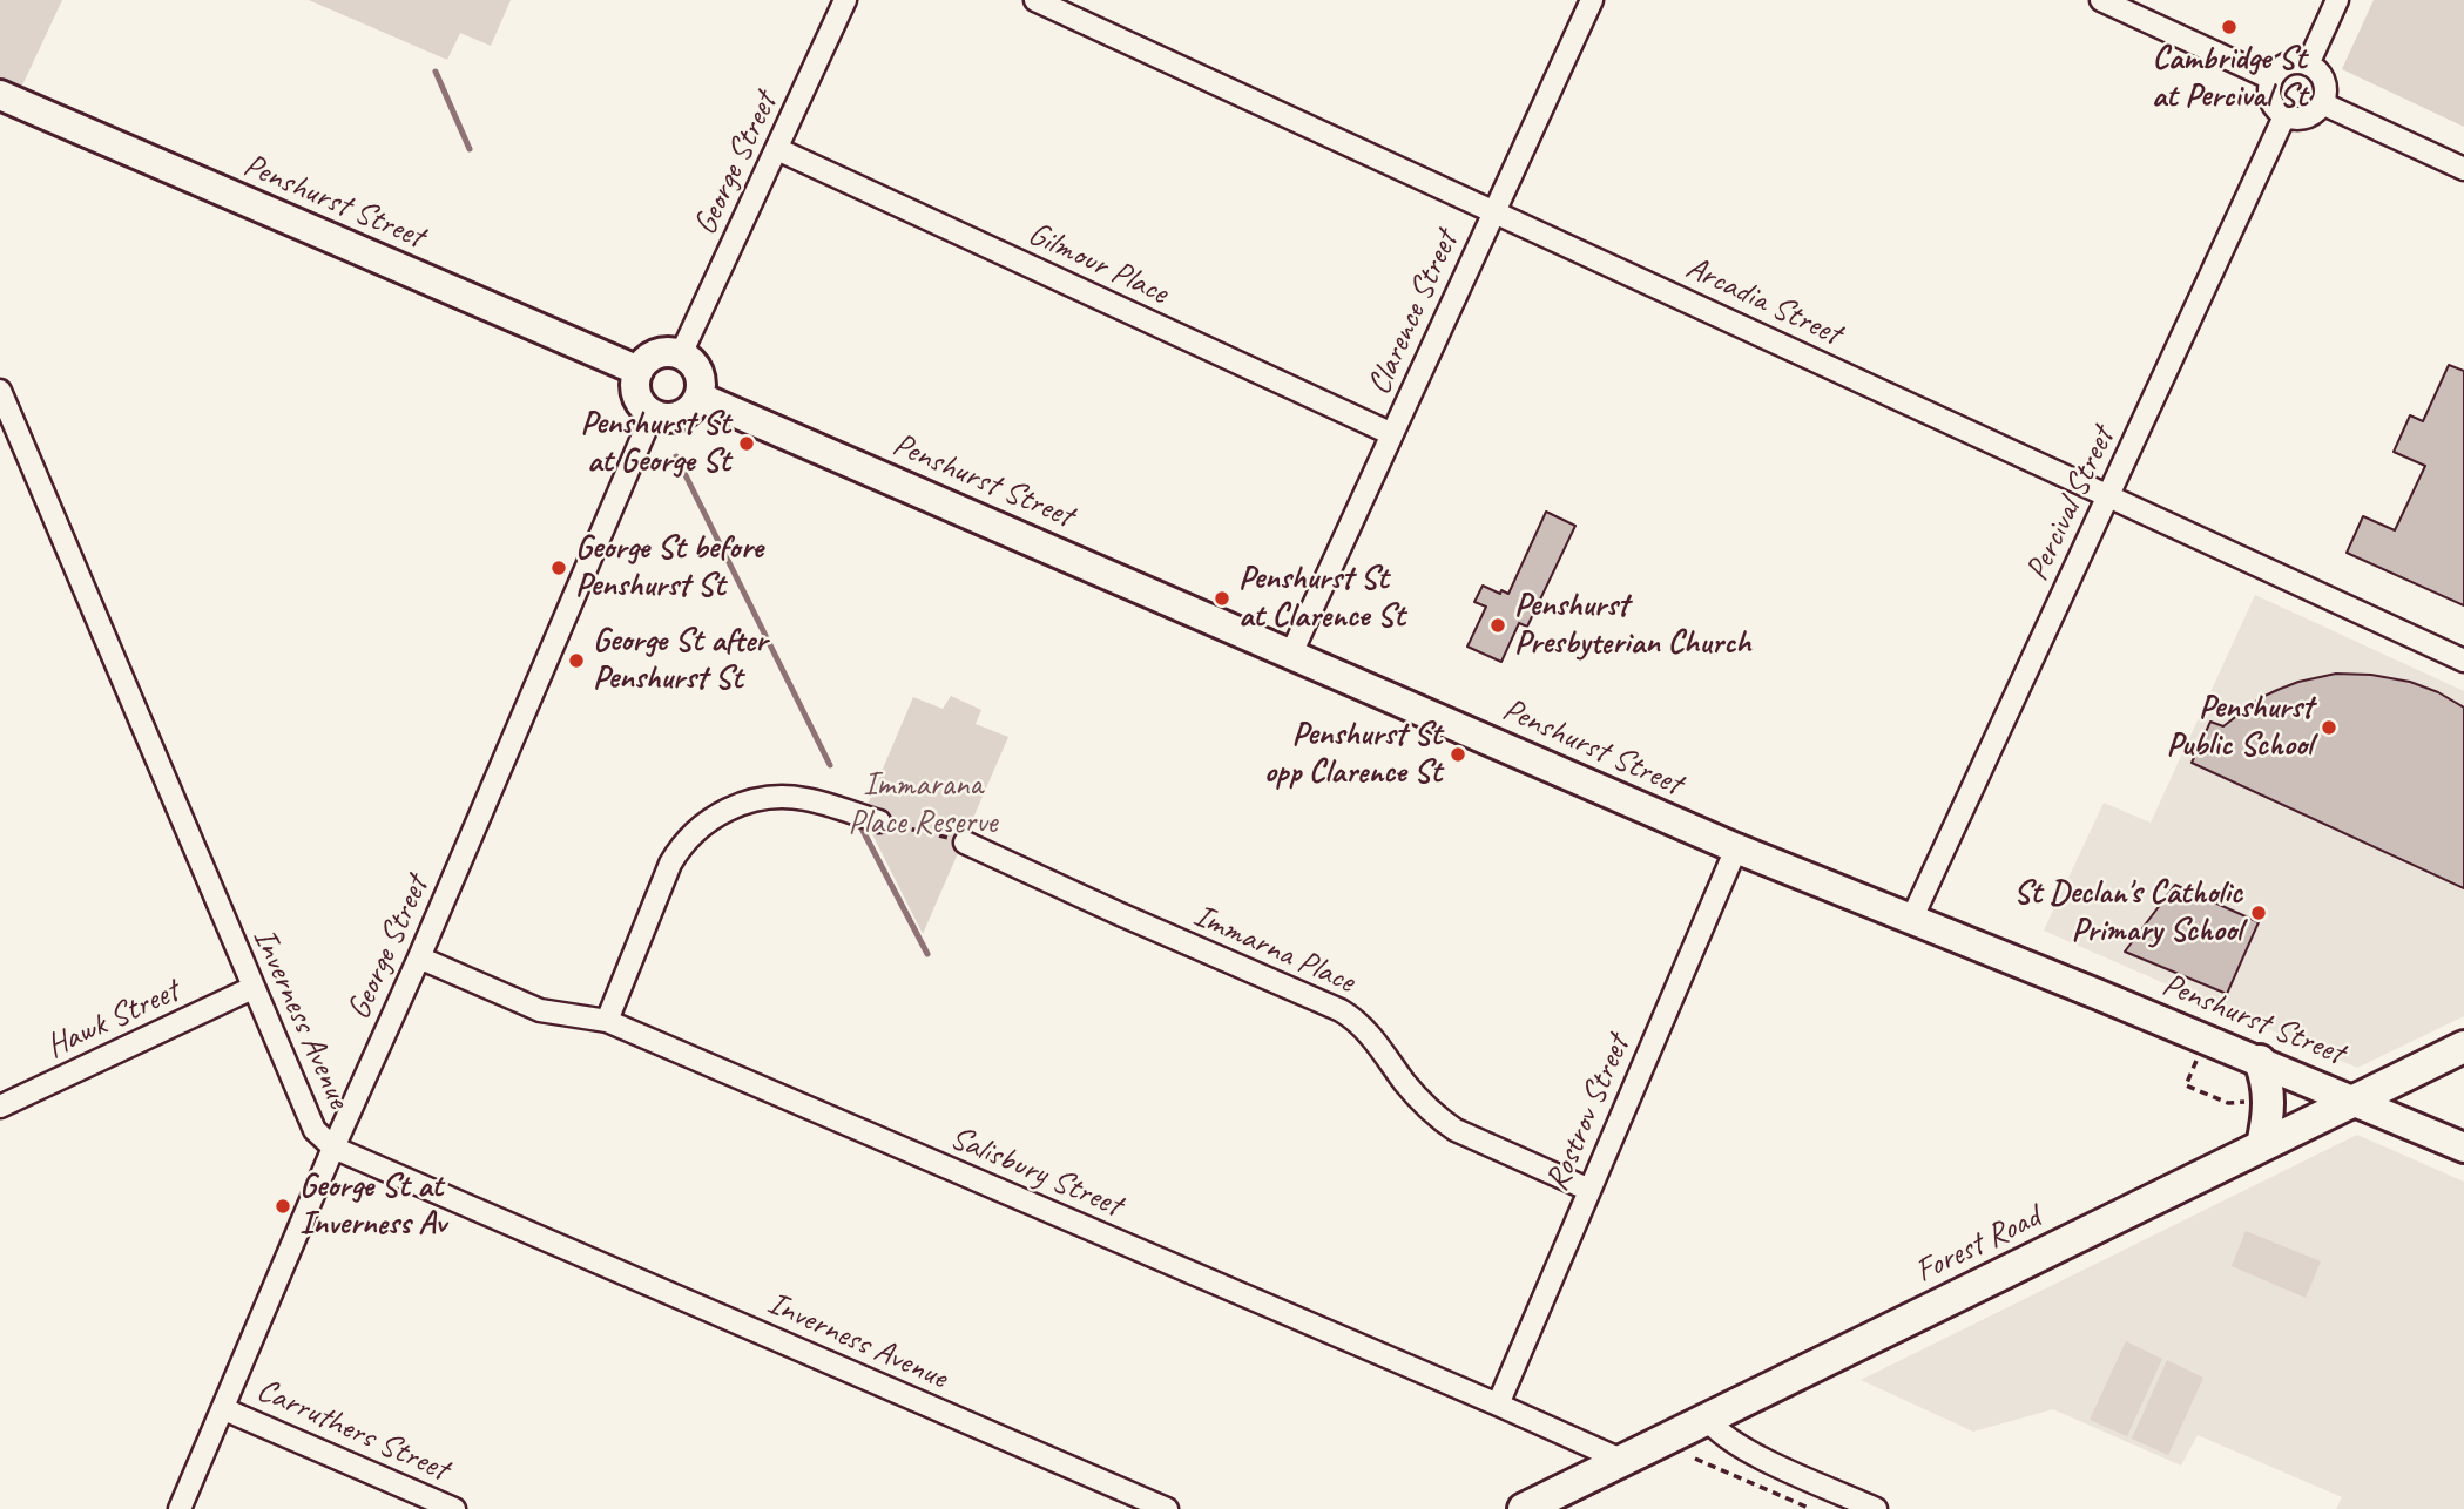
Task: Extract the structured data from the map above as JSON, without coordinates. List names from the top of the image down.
{
  "streets": {
    "main road": ["Penshurst Street", "Forest Road"],
    "street": [
      "George Street",
      "Gilmour Place",
      "Arcadia Street",
      "Clarence Street",
      "Percival Street",
      "Immarna Place",
      "Inverness Avenue",
      "Hawk Street",
      "Rostrov Street",
      "Salisbury Street",
      "Carruthers Street"
    ]
  },
  "crossings": [
    ["George Street", "Penshurst Street"],
    ["George Street", "Gilmour Place"],
    ["George Street", "Inverness Avenue"],
    ["George Street", "Salisbury Street"],
    ["George Street", "Carruthers Street"],
    ["Penshurst Street", "Clarence Street"],
    ["Penshurst Street", "Percival Street"],
    ["Penshurst Street", "Rostrov Street"],
    ["Penshurst Street", "Forest Road"],
    ["Gilmour Place", "Clarence Street"],
    ["Arcadia Street", "Clarence Street"],
    ["Arcadia Street", "Percival Street"],
    ["Immarna Place", "Rostrov Street"],
    ["Inverness Avenue", "Hawk Street"],
    ["Rostrov Street", "Salisbury Street"],
    ["Salisbury Street", "Forest Road"]
  ],
  "parks": ["Immarana Place Reserve"],
  "places": [
    "Cambridge St at Percival St",
    "Penshurst St at George St",
    "George St before Penshurst St",
    "Penshurst St at Clarence St",
    "Penshurst Presbyterian Church",
    "George St after Penshurst St",
    "Penshurst Public School",
    "Penshurst St opp Clarence St",
    "St Declan's Catholic Primary School",
    "George St at Inverness Av"
  ]
}
